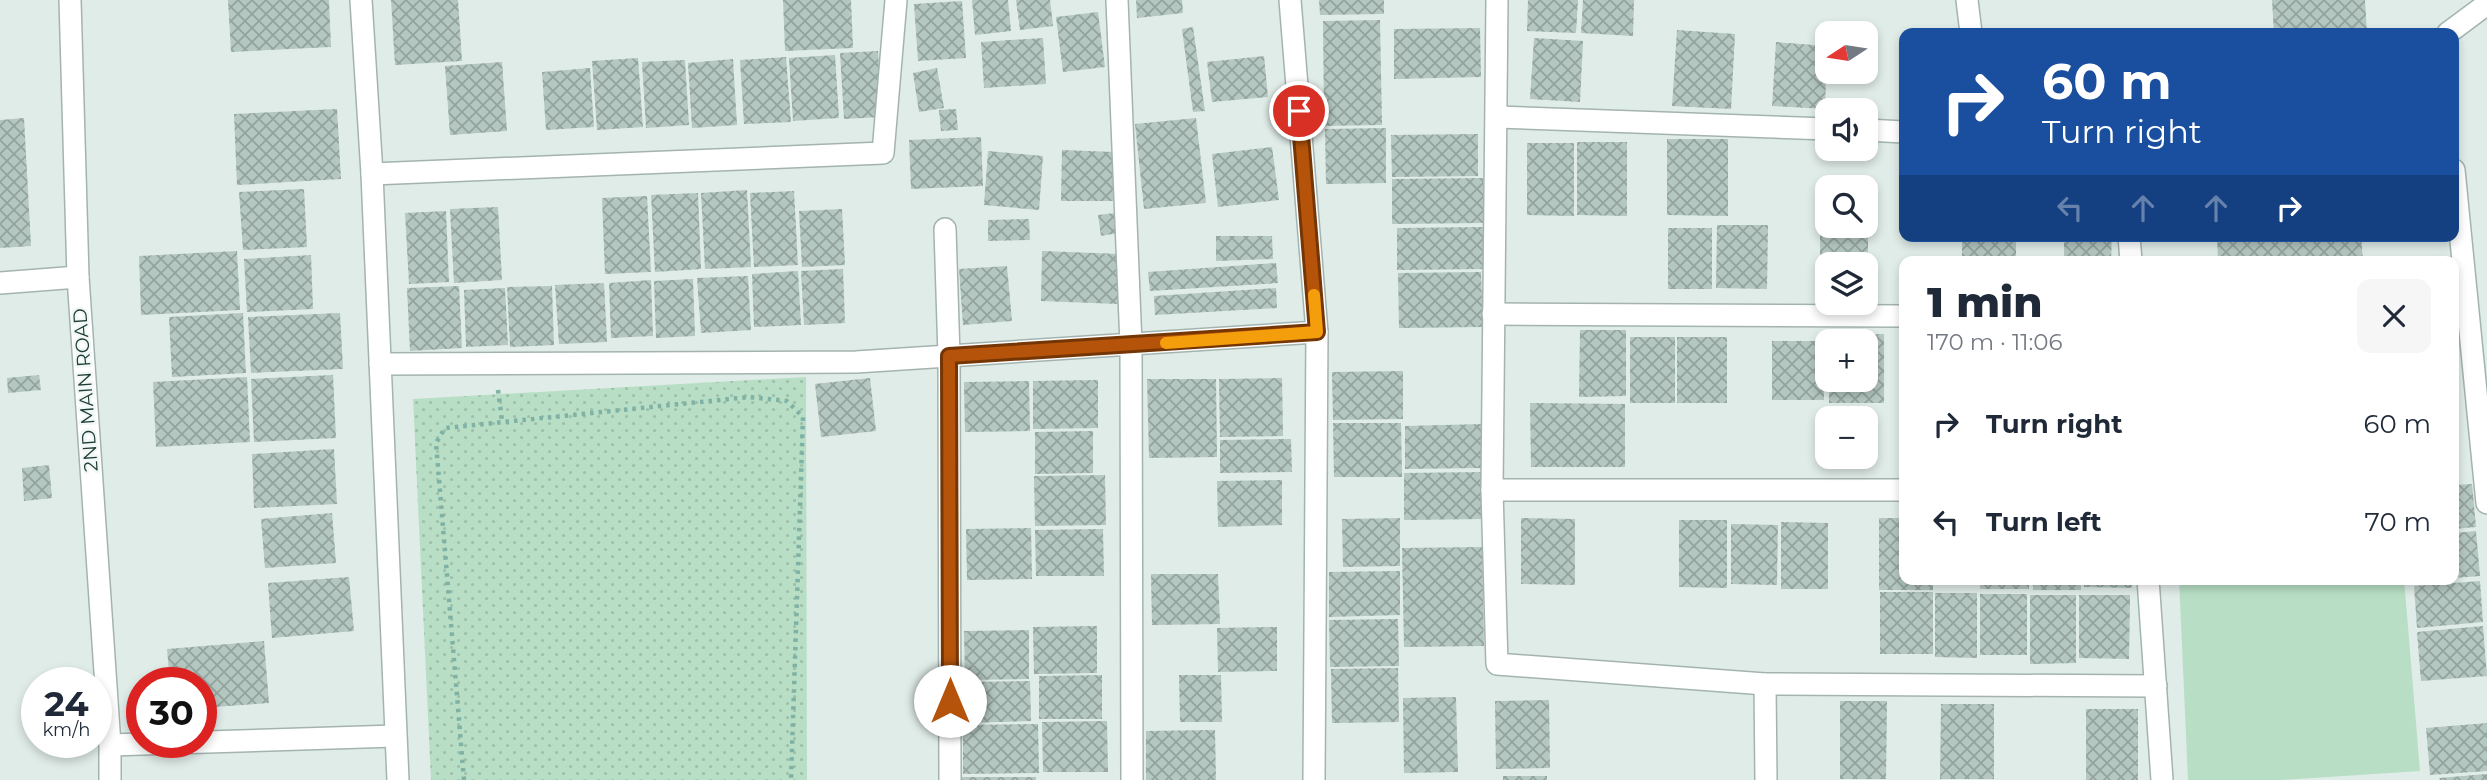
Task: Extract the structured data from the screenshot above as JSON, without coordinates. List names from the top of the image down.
{
  "streets": {
    "street": ["2ND MAIN ROAD"]
  },
  "north": "left",
  "page": {
    "map_buttons": ["+", "−"],
    "turn": ["60 m", "Turn right"],
    "heading": ["1 min", "170 m · 11:06"],
    "list": [
      {
        "name": "Turn right",
        "value": "60 m"
      },
      {
        "name": "Turn left",
        "value": "70 m"
      }
    ],
    "speed": "24 km/h",
    "limit": "30"
  }
}
